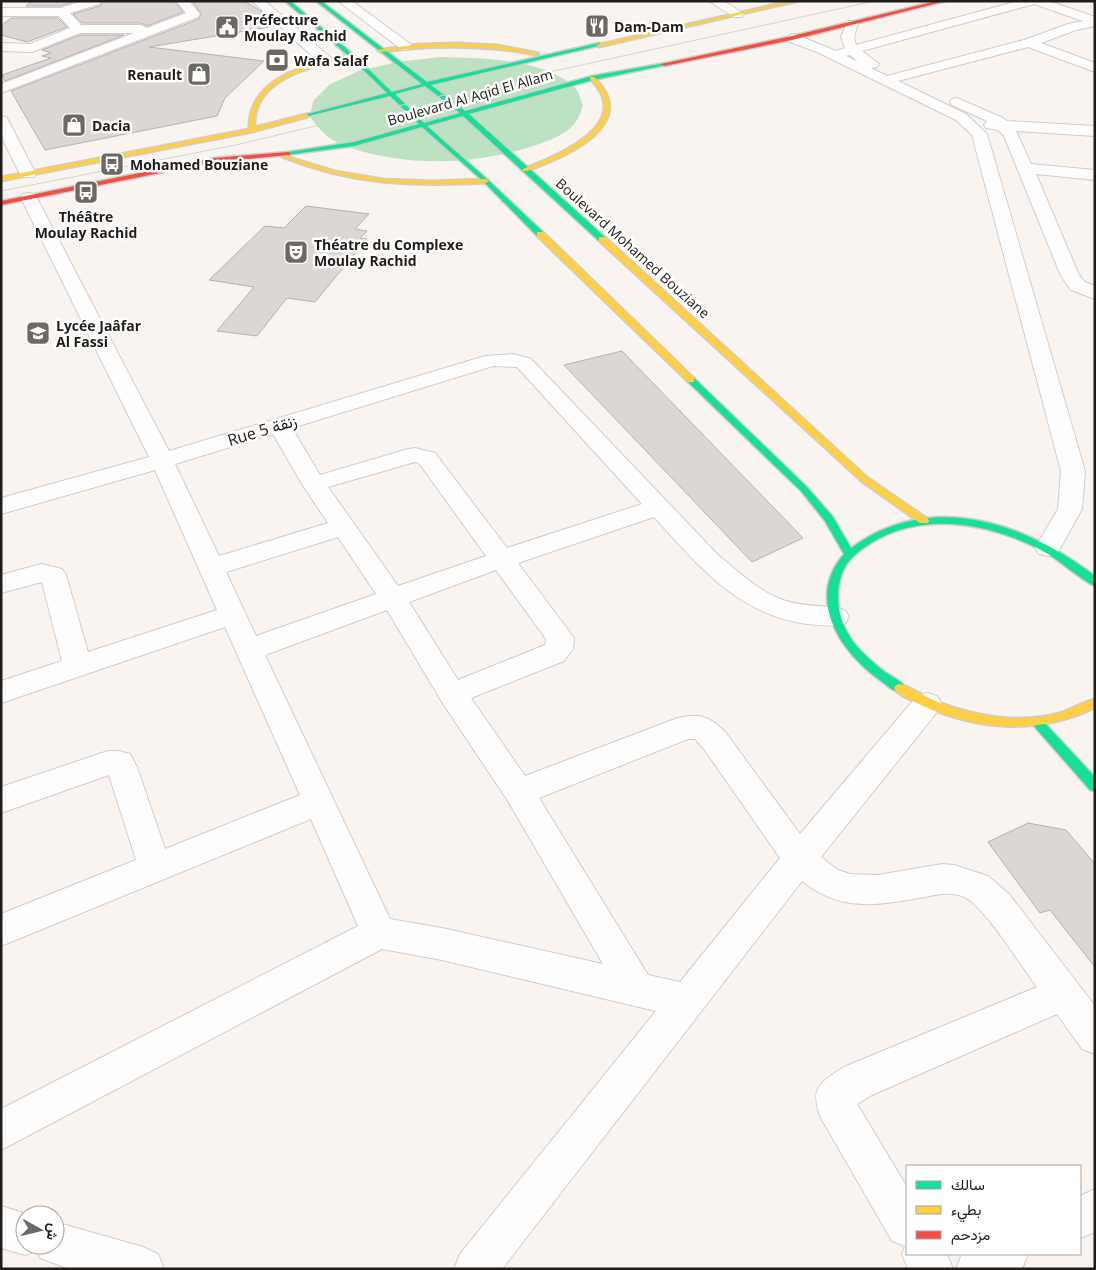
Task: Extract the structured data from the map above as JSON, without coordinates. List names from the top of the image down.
{
  "streets": {
    "main road": ["Boulevard Al Aqid El Allam", "Boulevard Mohamed Bouziane"],
    "street": ["Rue 5 زنقة"]
  },
  "crossings": [
    ["Boulevard Al Aqid El Allam", "Boulevard Mohamed Bouziane"]
  ],
  "places": {
    "restaurant": ["Dam-Dam"],
    "public building": ["Préfecture Moulay Rachid"],
    "bank": ["Wafa Salaf"],
    "shop": ["Renault", "Dacia"],
    "bus stop": ["Mohamed Bouziane", "Théâtre Moulay Rachid"],
    "theatre": ["Théatre du Complexe Moulay Rachid"],
    "school or university": ["Lycée Jaâfar Al Fassi"]
  },
  "legend": ["سالك", "بطيء", "مزدحم"],
  "north": "right"
}
